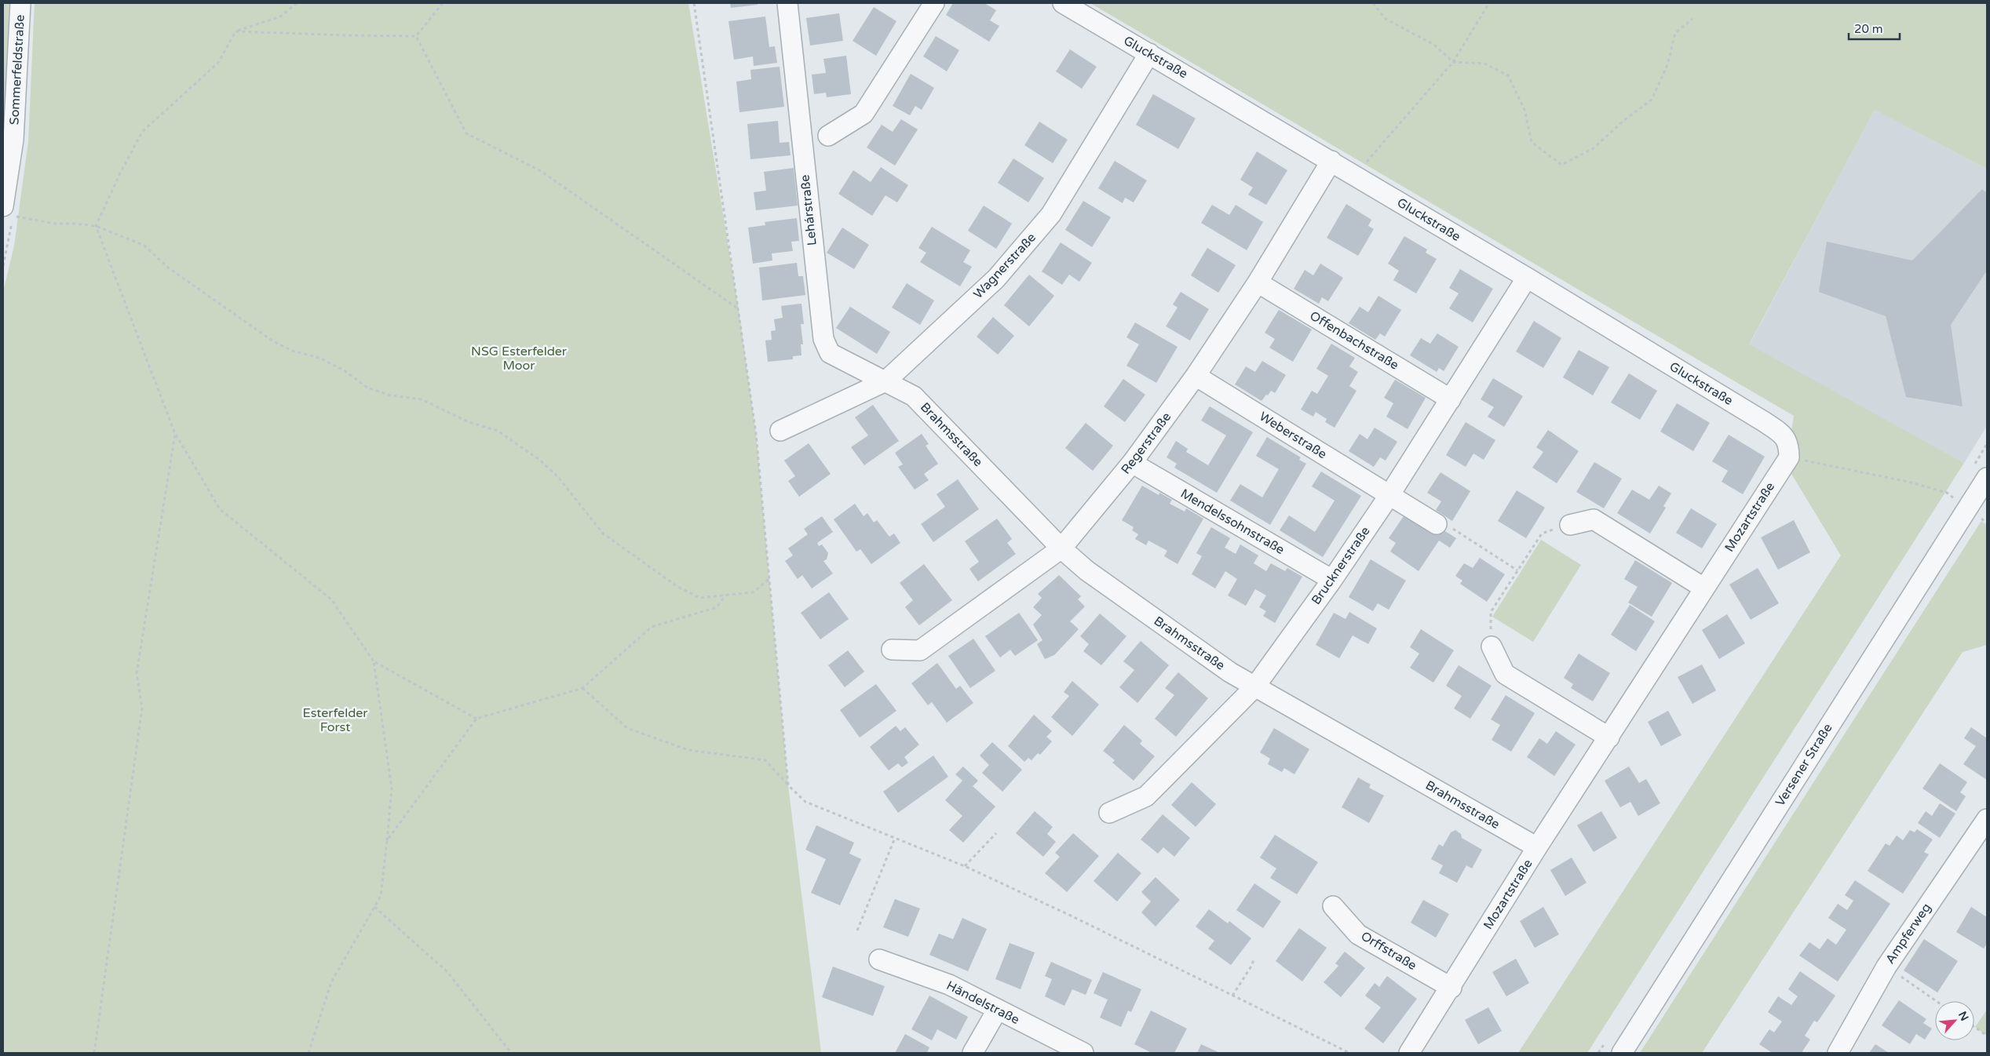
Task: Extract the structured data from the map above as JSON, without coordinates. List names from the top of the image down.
{
  "streets": {
    "street": [
      "Gluckstraße",
      "Sommerfeldstraße",
      "Lehárstraße",
      "Wagnerstraße",
      "Offenbachstraße",
      "Brahmsstraße",
      "Weberstraße",
      "Regerstraße",
      "Mozartstraße",
      "Mendelssohnstraße",
      "Brucknerstraße",
      "Versener Straße",
      "Ampferweg",
      "Orffstraße",
      "Händelstraße"
    ]
  },
  "crossings": [
    ["Gluckstraße", "Wagnerstraße"],
    ["Gluckstraße", "Regerstraße"],
    ["Gluckstraße", "Mozartstraße"],
    ["Gluckstraße", "Brucknerstraße"],
    ["Lehárstraße", "Wagnerstraße"],
    ["Lehárstraße", "Brahmsstraße"],
    ["Wagnerstraße", "Brahmsstraße"],
    ["Offenbachstraße", "Regerstraße"],
    ["Offenbachstraße", "Brucknerstraße"],
    ["Brahmsstraße", "Regerstraße"],
    ["Brahmsstraße", "Mozartstraße"],
    ["Brahmsstraße", "Brucknerstraße"],
    ["Weberstraße", "Regerstraße"],
    ["Weberstraße", "Brucknerstraße"],
    ["Regerstraße", "Mendelssohnstraße"],
    ["Mozartstraße", "Orffstraße"],
    ["Mendelssohnstraße", "Brucknerstraße"]
  ],
  "parks": ["NSG Esterfelder Moor", "Esterfelder Forst"],
  "scale_bar": "20 m",
  "north": "top right"
}
